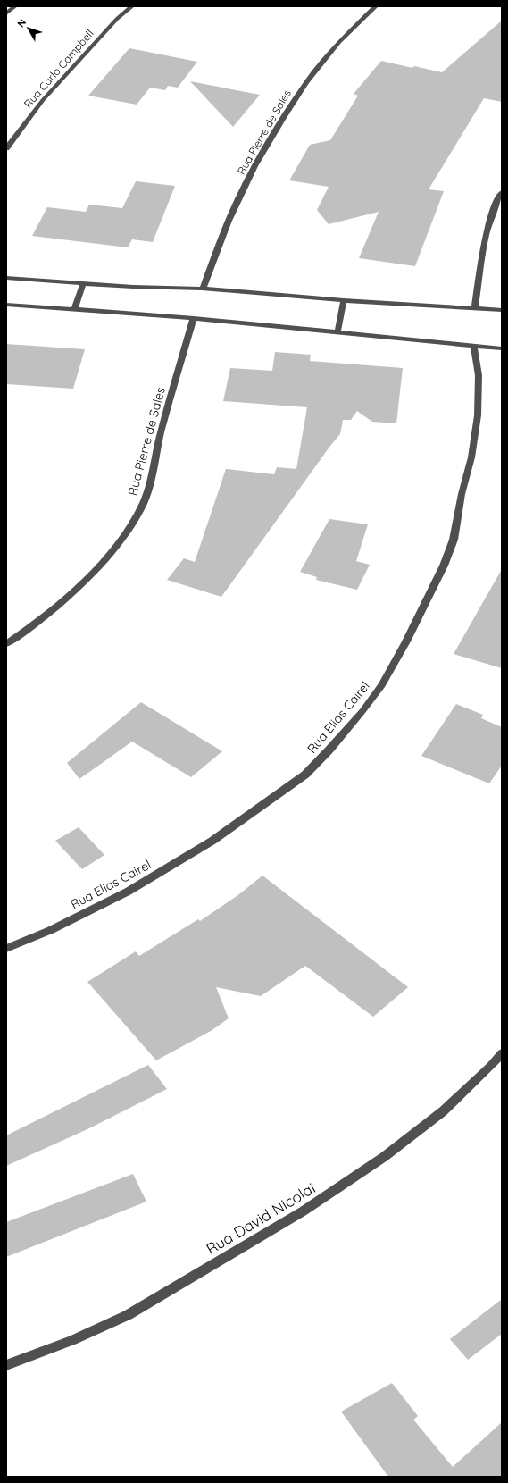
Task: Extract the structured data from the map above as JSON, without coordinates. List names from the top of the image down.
{
  "streets": {
    "street": [
      "Rua Carlo Campbell",
      "Rua Pierre de Sales",
      "Rua Elias Cairel",
      "Rua David Nicolai"
    ]
  },
  "north": "top left"
}
